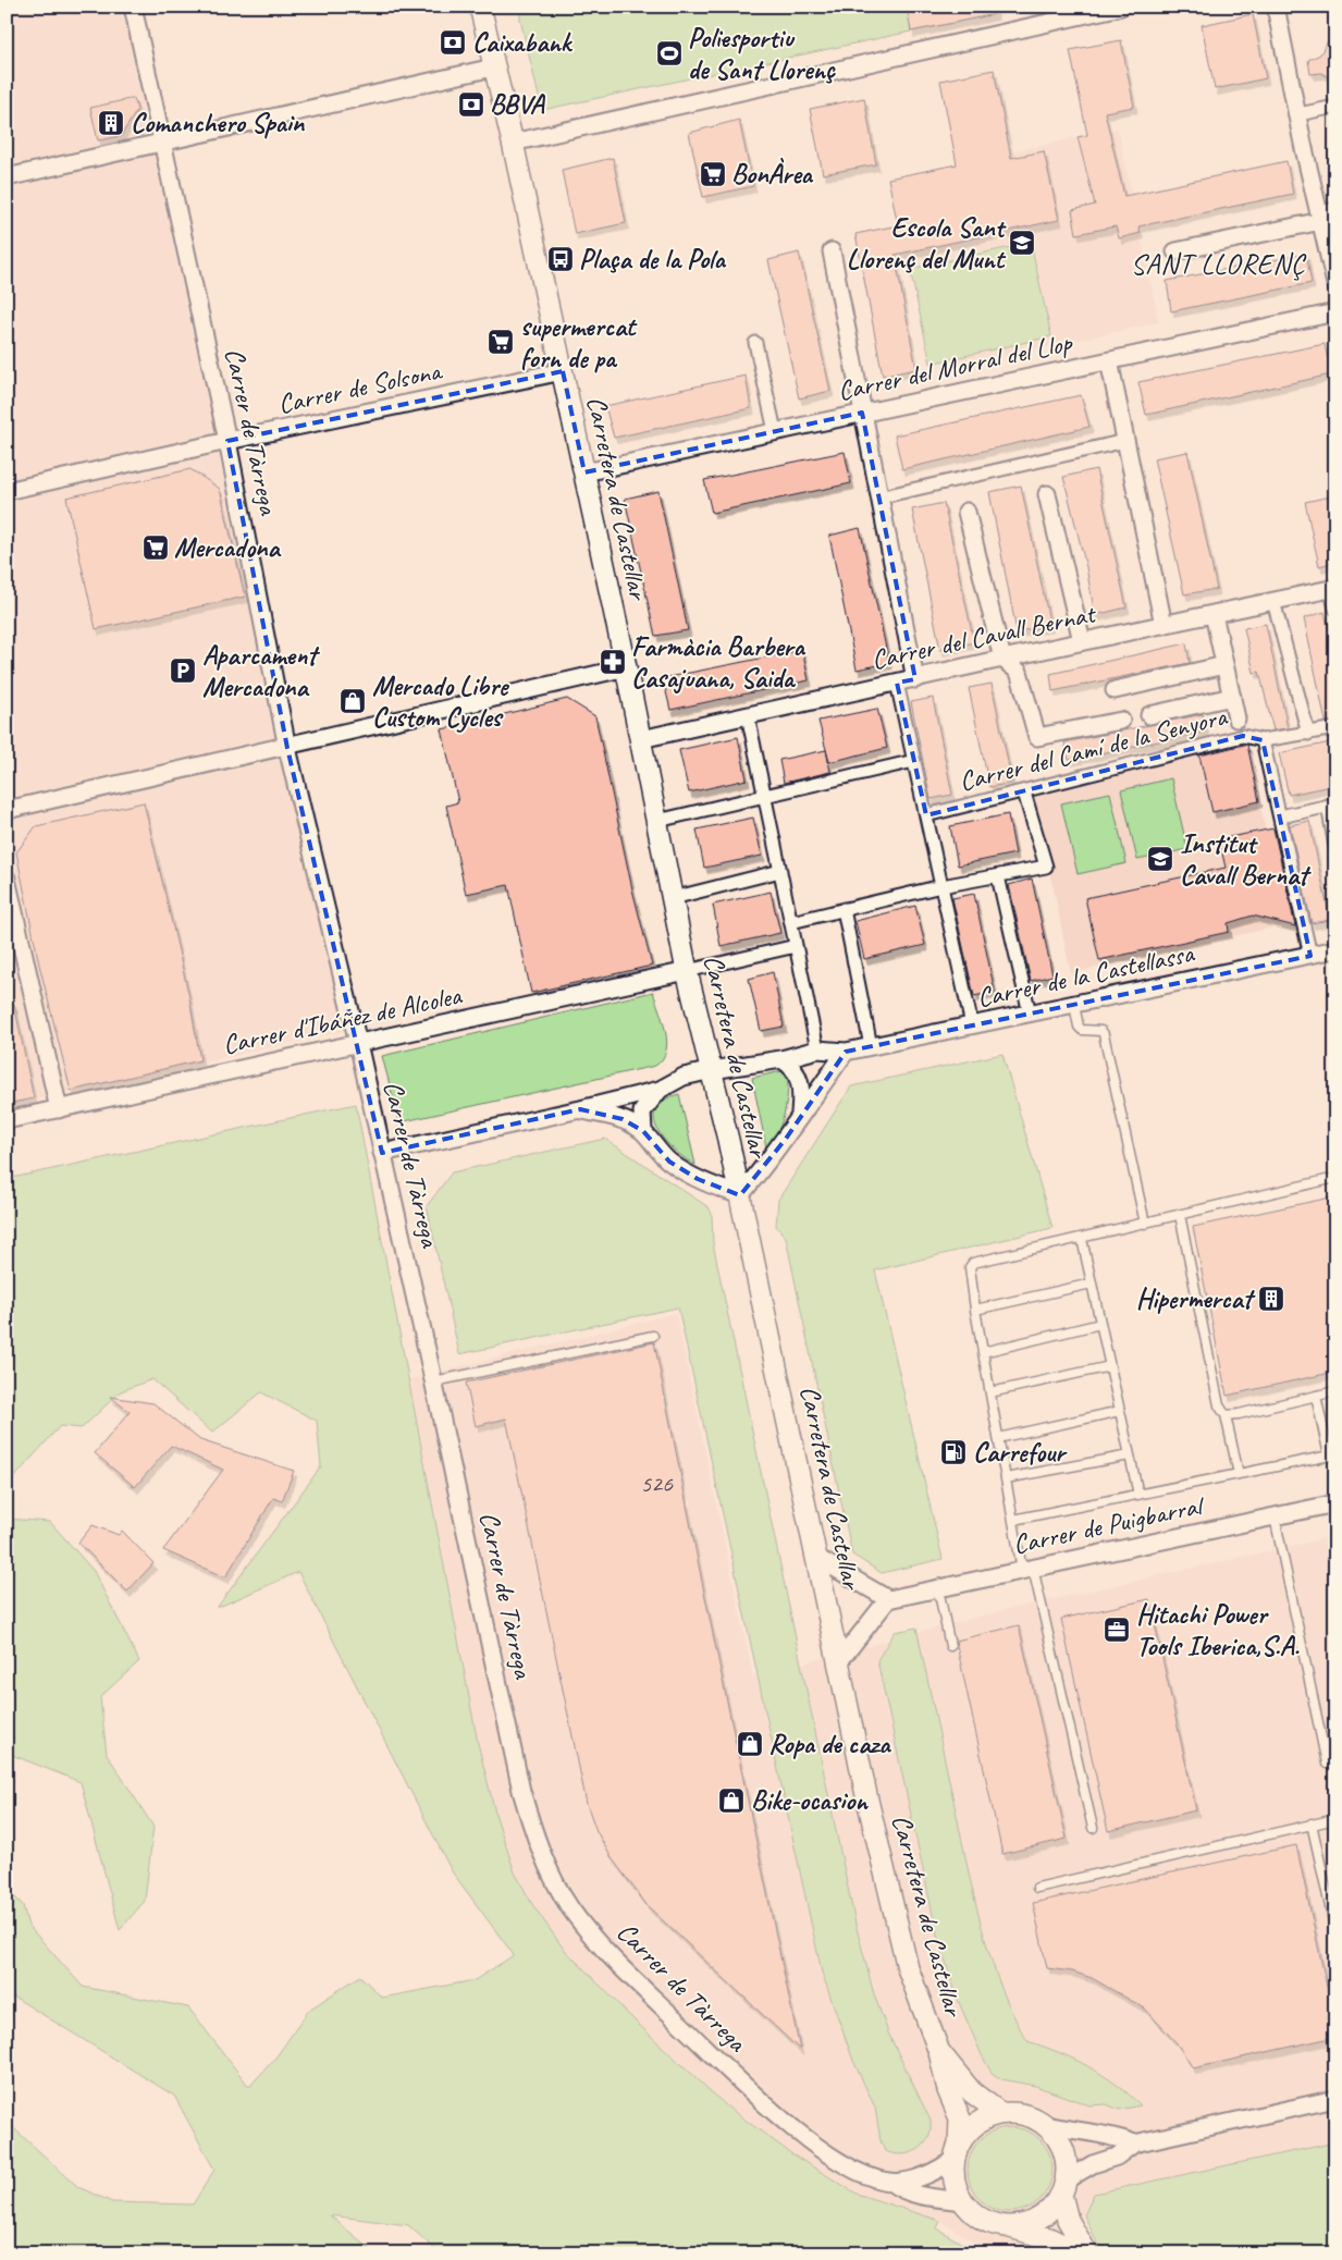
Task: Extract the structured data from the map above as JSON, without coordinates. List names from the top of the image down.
{
  "streets": {
    "street": [
      "Carrer del Morral del Llop",
      "Carrer de Solsona",
      "Carrer de Tàrrega",
      "Carretera de Castellar",
      "Carrer del Cavall Bernat",
      "Carrer del Camí de la Senyora",
      "Carrer de la Castellassa",
      "Carrer d'Ibáñez de Alcolea",
      "Carrer de Puigbarral"
    ]
  },
  "crossings": [
    ["Carrer del Morral del Llop", "Carretera de Castellar"],
    ["Carrer de Solsona", "Carrer de Tàrrega"],
    ["Carrer de Solsona", "Carretera de Castellar"],
    ["Carrer de Tàrrega", "Carretera de Castellar"],
    ["Carrer de Tàrrega", "Carrer d'Ibáñez de Alcolea"],
    ["Carretera de Castellar", "Carrer del Cavall Bernat"],
    ["Carretera de Castellar", "Carrer de la Castellassa"],
    ["Carretera de Castellar", "Carrer d'Ibáñez de Alcolea"]
  ],
  "districts": ["SANT LLORENÇ"],
  "places": {
    "bank": ["Caixabank", "BBVA"],
    "sports": ["Poliesportiu de Sant Llorenç"],
    "building": ["Comanchero Spain", "Hipermercat"],
    "supermarket": ["BonÀrea", "supermercat forn de pa", "Mercadona"],
    "school or university": ["Escola Sant Llorenç del Munt", "Institut Cavall Bernat"],
    "bus stop": ["Plaça de la Pola"],
    "pharmacy": ["Farmàcia Barbera Casajuana, Saida"],
    "parking": ["Aparcament Mercadona"],
    "shop": ["Mercado Libre Custom Cycles", "Ropa de caza", "Bike-ocasion"],
    "fuel station": ["Carrefour"],
    "office": ["Hitachi Power Tools Iberica,S.A."]
  },
  "house_numbers": ["526"]
}
